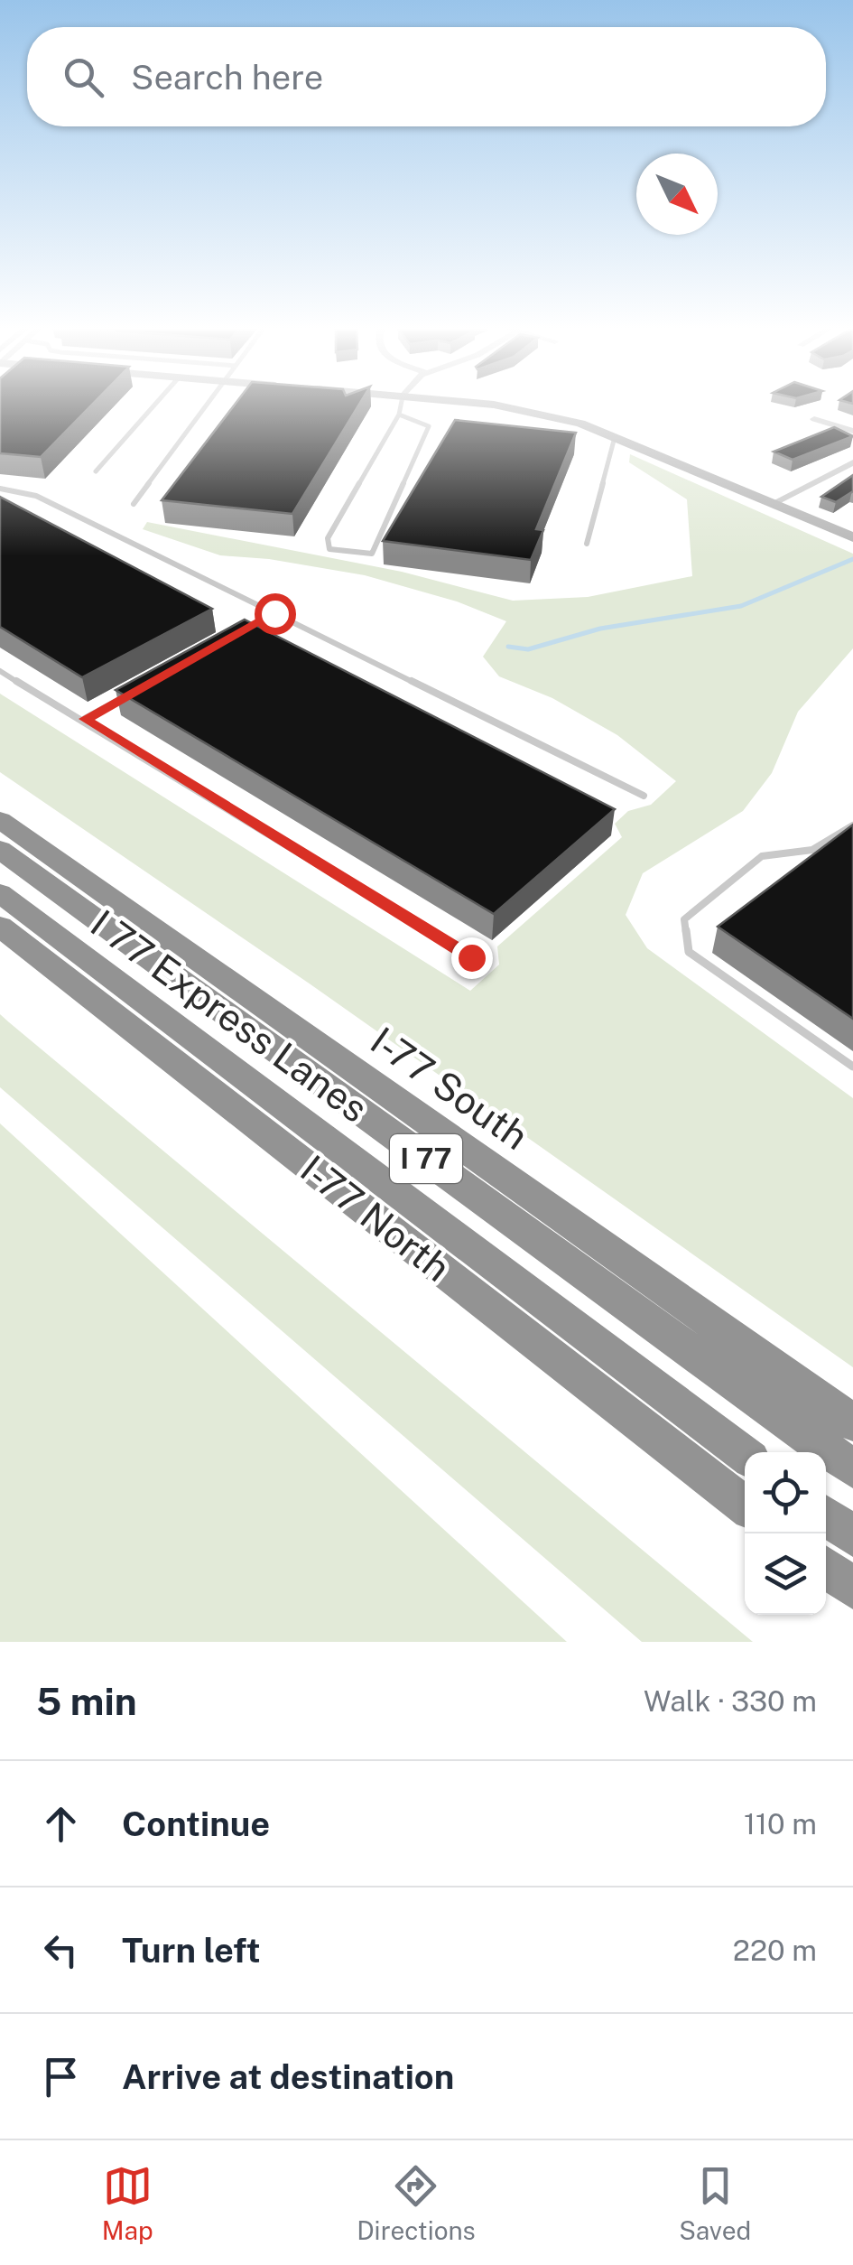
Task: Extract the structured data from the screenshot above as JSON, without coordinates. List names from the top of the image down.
{
  "streets": {
    "highway": [
      "I 77 Express Lanes",
      "I-77 South",
      "I 77",
      "I-77 North"
    ]
  },
  "north": "bottom right",
  "page": {
    "search": "Search here",
    "heading": ["5 min", "Walk · 330 m"],
    "list": [
      ["Continue", "110 m"],
      ["Turn left", "220 m"],
      "Arrive at destination"
    ],
    "nav": ["Map", "Directions", "Saved"]
  }
}
